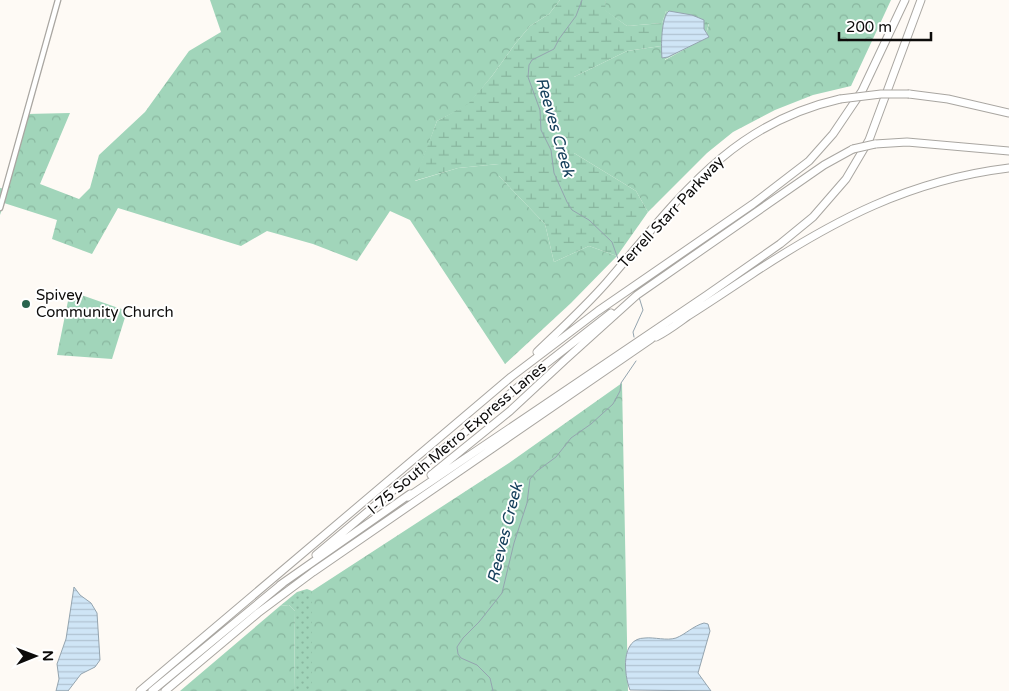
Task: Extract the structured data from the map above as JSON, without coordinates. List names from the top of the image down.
{
  "streets": {
    "highway": ["Terrell Starr Parkway", "I-75 South Metro Express Lanes"]
  },
  "water": ["Reeves Creek"],
  "places": ["Spivey Community Church"],
  "scale_bar": "200 m",
  "north": "right"
}
